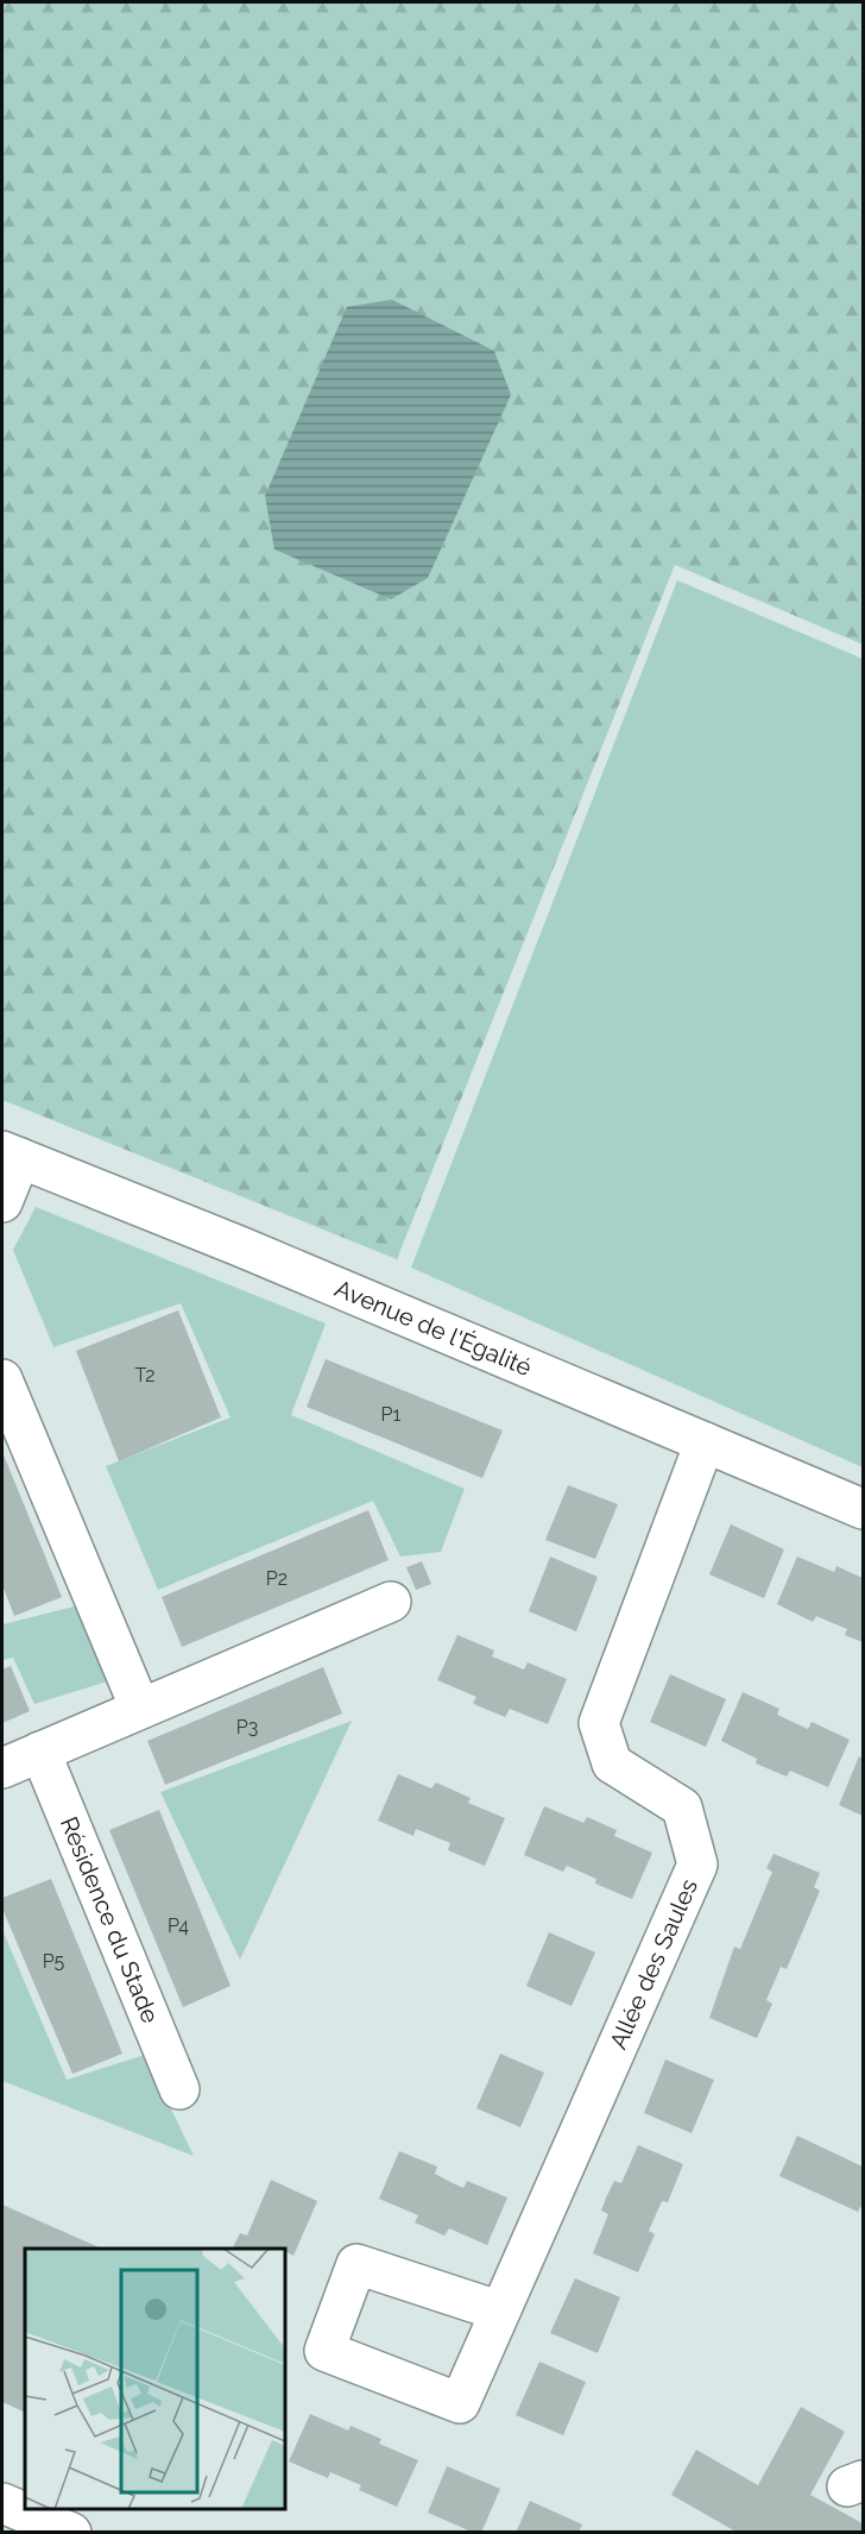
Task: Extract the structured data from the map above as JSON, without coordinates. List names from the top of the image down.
{
  "streets": {
    "street": ["Avenue de l'Égalité", "Résidence du Stade", "Allée des Saules"]
  },
  "crossings": [
    ["Avenue de l'Égalité", "Allée des Saules"]
  ],
  "house_numbers": [
    "T2",
    "P1",
    "P2",
    "P3",
    "P4",
    "P5"
  ]
}
